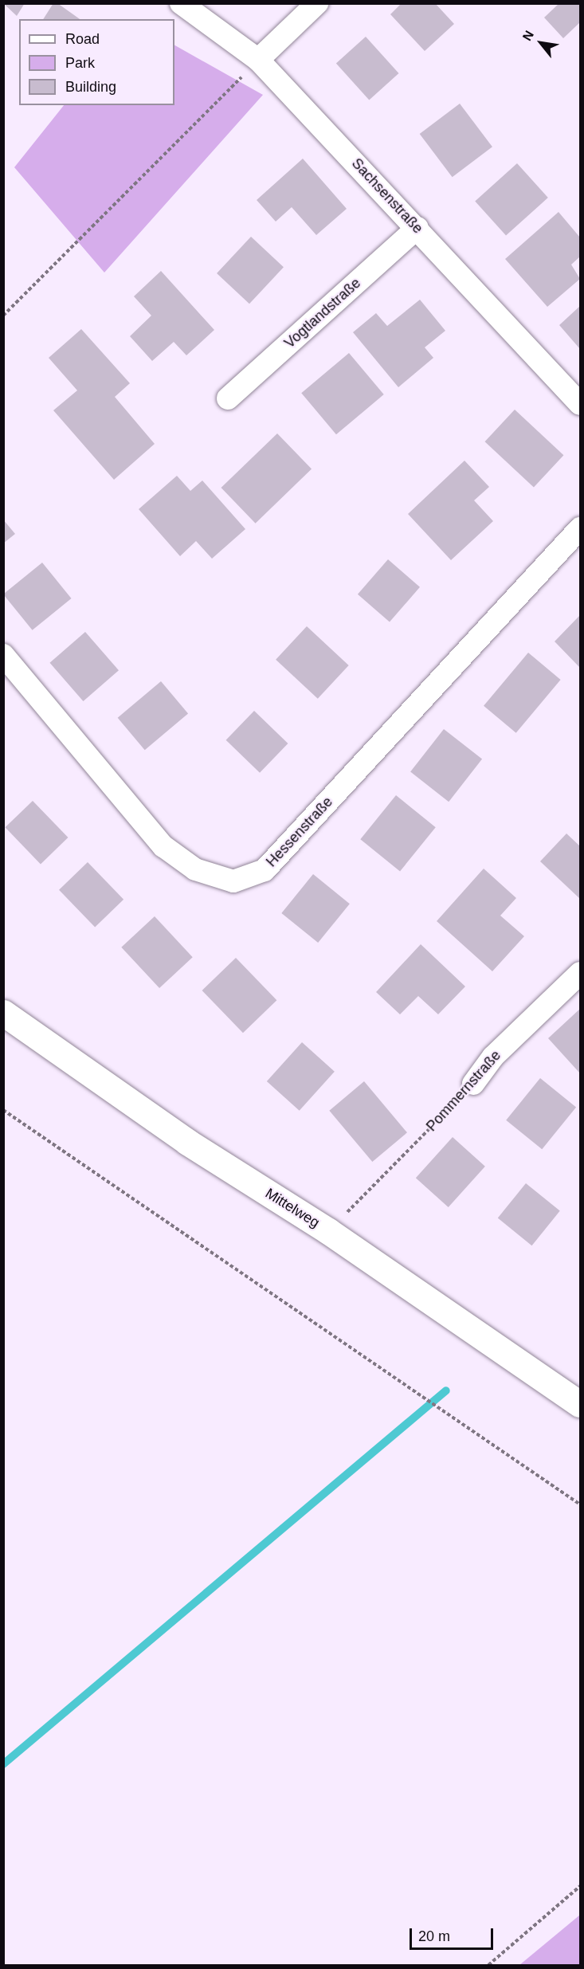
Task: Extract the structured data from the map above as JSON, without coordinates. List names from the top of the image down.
{
  "streets": {
    "street": [
      "Sachsenstraße",
      "Vogtlandstraße",
      "Hessenstraße",
      "Pommernstraße",
      "Mittelweg"
    ]
  },
  "crossings": [
    ["Sachsenstraße", "Vogtlandstraße"],
    ["Pommernstraße", "Mittelweg"]
  ],
  "legend": ["Road", "Park", "Building"],
  "scale_bar": "20 m",
  "north": "top left"
}
